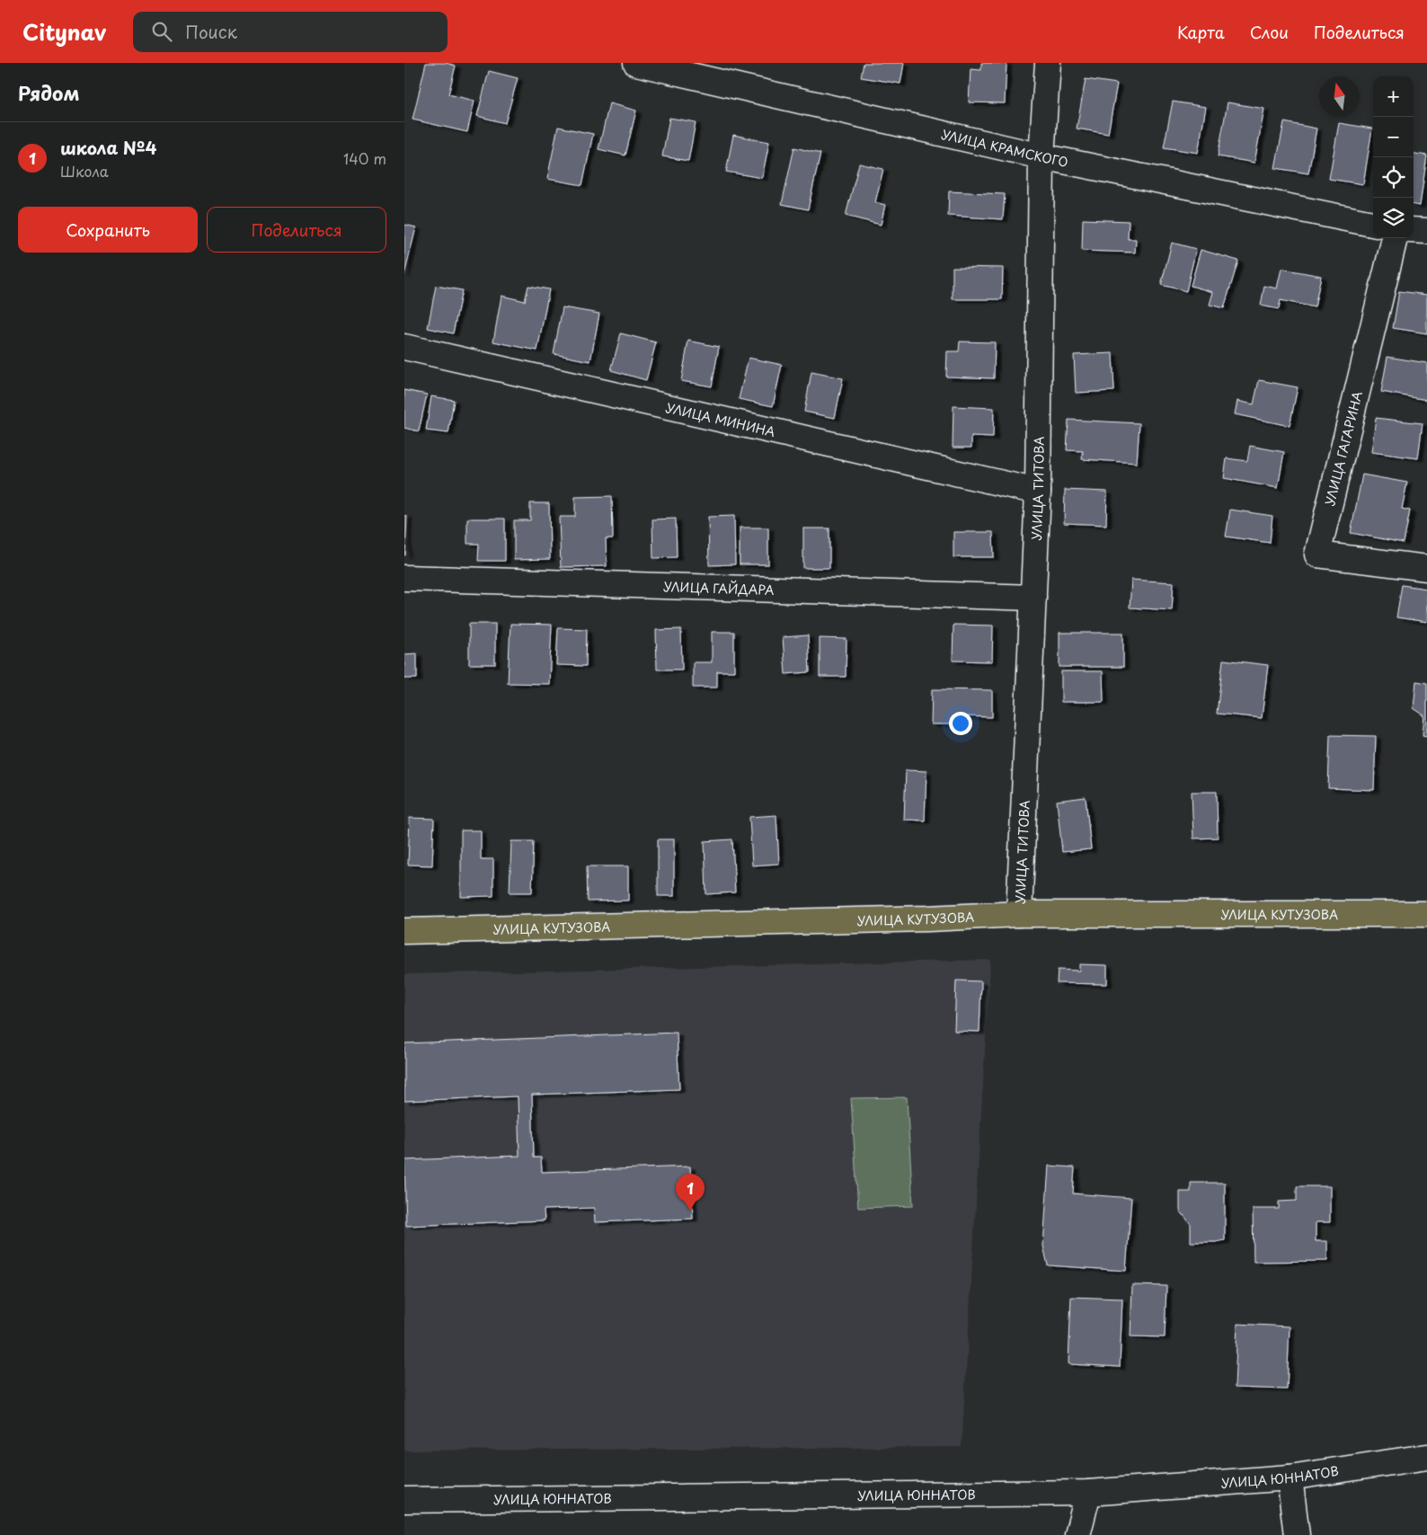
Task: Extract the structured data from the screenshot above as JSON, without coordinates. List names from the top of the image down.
{
  "streets": {
    "main road": ["УЛИЦА КУТУЗОВА"],
    "street": [
      "УЛИЦА КРАМСКОГО",
      "УЛИЦА МИНИНА",
      "УЛИЦА ГАГАРИНА",
      "УЛИЦА ТИТОВА",
      "УЛИЦА ГАЙДАРА",
      "УЛИЦА ЮННАТОВ"
    ]
  },
  "crossings": [
    ["УЛИЦА КРАМСКОГО", "УЛИЦА ТИТОВА"],
    ["УЛИЦА МИНИНА", "УЛИЦА ТИТОВА"],
    ["УЛИЦА ТИТОВА", "УЛИЦА ГАЙДАРА"],
    ["УЛИЦА ТИТОВА", "УЛИЦА КУТУЗОВА"]
  ],
  "north": "top",
  "page": {
    "header": "Citynav",
    "search": "Поиск",
    "nav": ["Карта", "Слои", "Поделиться"],
    "heading": "Рядом",
    "map_buttons": ["+", "−"],
    "list": [
      {
        "mark": "1",
        "name": "школа №4",
        "note": "Школа",
        "value": "140 m"
      }
    ],
    "buttons": ["Сохранить", "Поделиться"],
    "pins": "1"
  }
}
